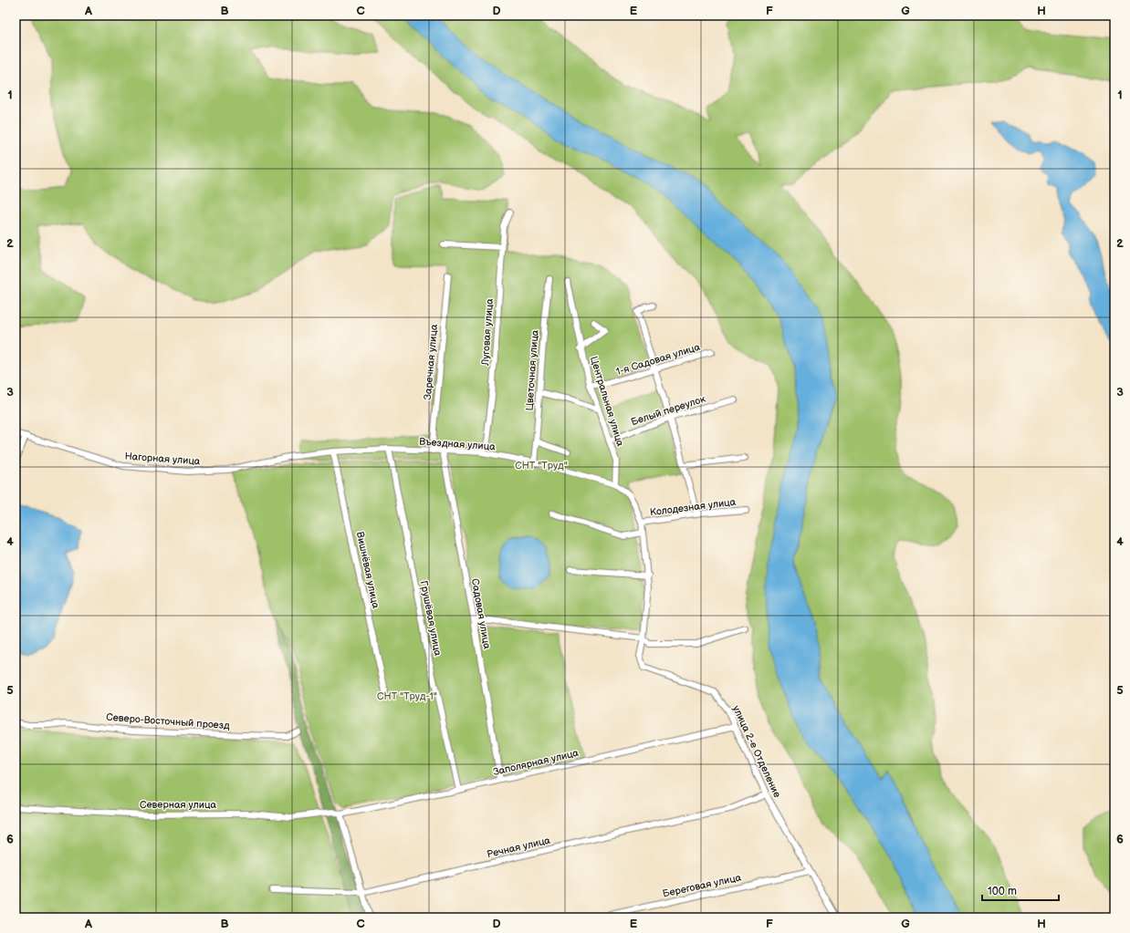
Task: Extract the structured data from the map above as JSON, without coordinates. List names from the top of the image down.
{
  "streets": {
    "street": [
      "Луговая улица",
      "1-я Садовая улица",
      "Заречная улица",
      "Цветочная улица",
      "Центральная улица",
      "Белый переулок",
      "Въездная улица",
      "Нагорная улица",
      "Колодезная улица",
      "Вишнёвая улица",
      "Садовая улица",
      "Грушёвая улица",
      "Северо-Восточный проезд",
      "улица 2-е Отделение",
      "Заполярная улица",
      "Северная улица",
      "Речная улица",
      "Береговая улица"
    ]
  },
  "crossings": [
    ["Луговая улица", "Въездная улица"],
    ["1-я Садовая улица", "Центральная улица"],
    ["Заречная улица", "Въездная улица"],
    ["Цветочная улица", "Въездная улица"],
    ["Центральная улица", "Белый переулок"],
    ["Центральная улица", "Въездная улица"],
    ["Въездная улица", "Нагорная улица"],
    ["Въездная улица", "Колодезная улица"],
    ["Въездная улица", "Вишнёвая улица"],
    ["Въездная улица", "Садовая улица"],
    ["Въездная улица", "Грушёвая улица"],
    ["Въездная улица", "улица 2-е Отделение"],
    ["Колодезная улица", "улица 2-е Отделение"],
    ["Садовая улица", "Заполярная улица"],
    ["Грушёвая улица", "Заполярная улица"],
    ["улица 2-е Отделение", "Заполярная улица"],
    ["улица 2-е Отделение", "Речная улица"],
    ["улица 2-е Отделение", "Береговая улица"],
    ["Заполярная улица", "Северная улица"]
  ],
  "parks": ["СНТ \"Труд\"", "СНТ \"Труд-1\""],
  "scale_bar": "100 m",
  "grid": {
    "columns": [
      "A",
      "B",
      "C",
      "D",
      "E",
      "F",
      "G",
      "H"
    ],
    "rows": [
      "1",
      "2",
      "3",
      "4",
      "5",
      "6"
    ]
  }
}
